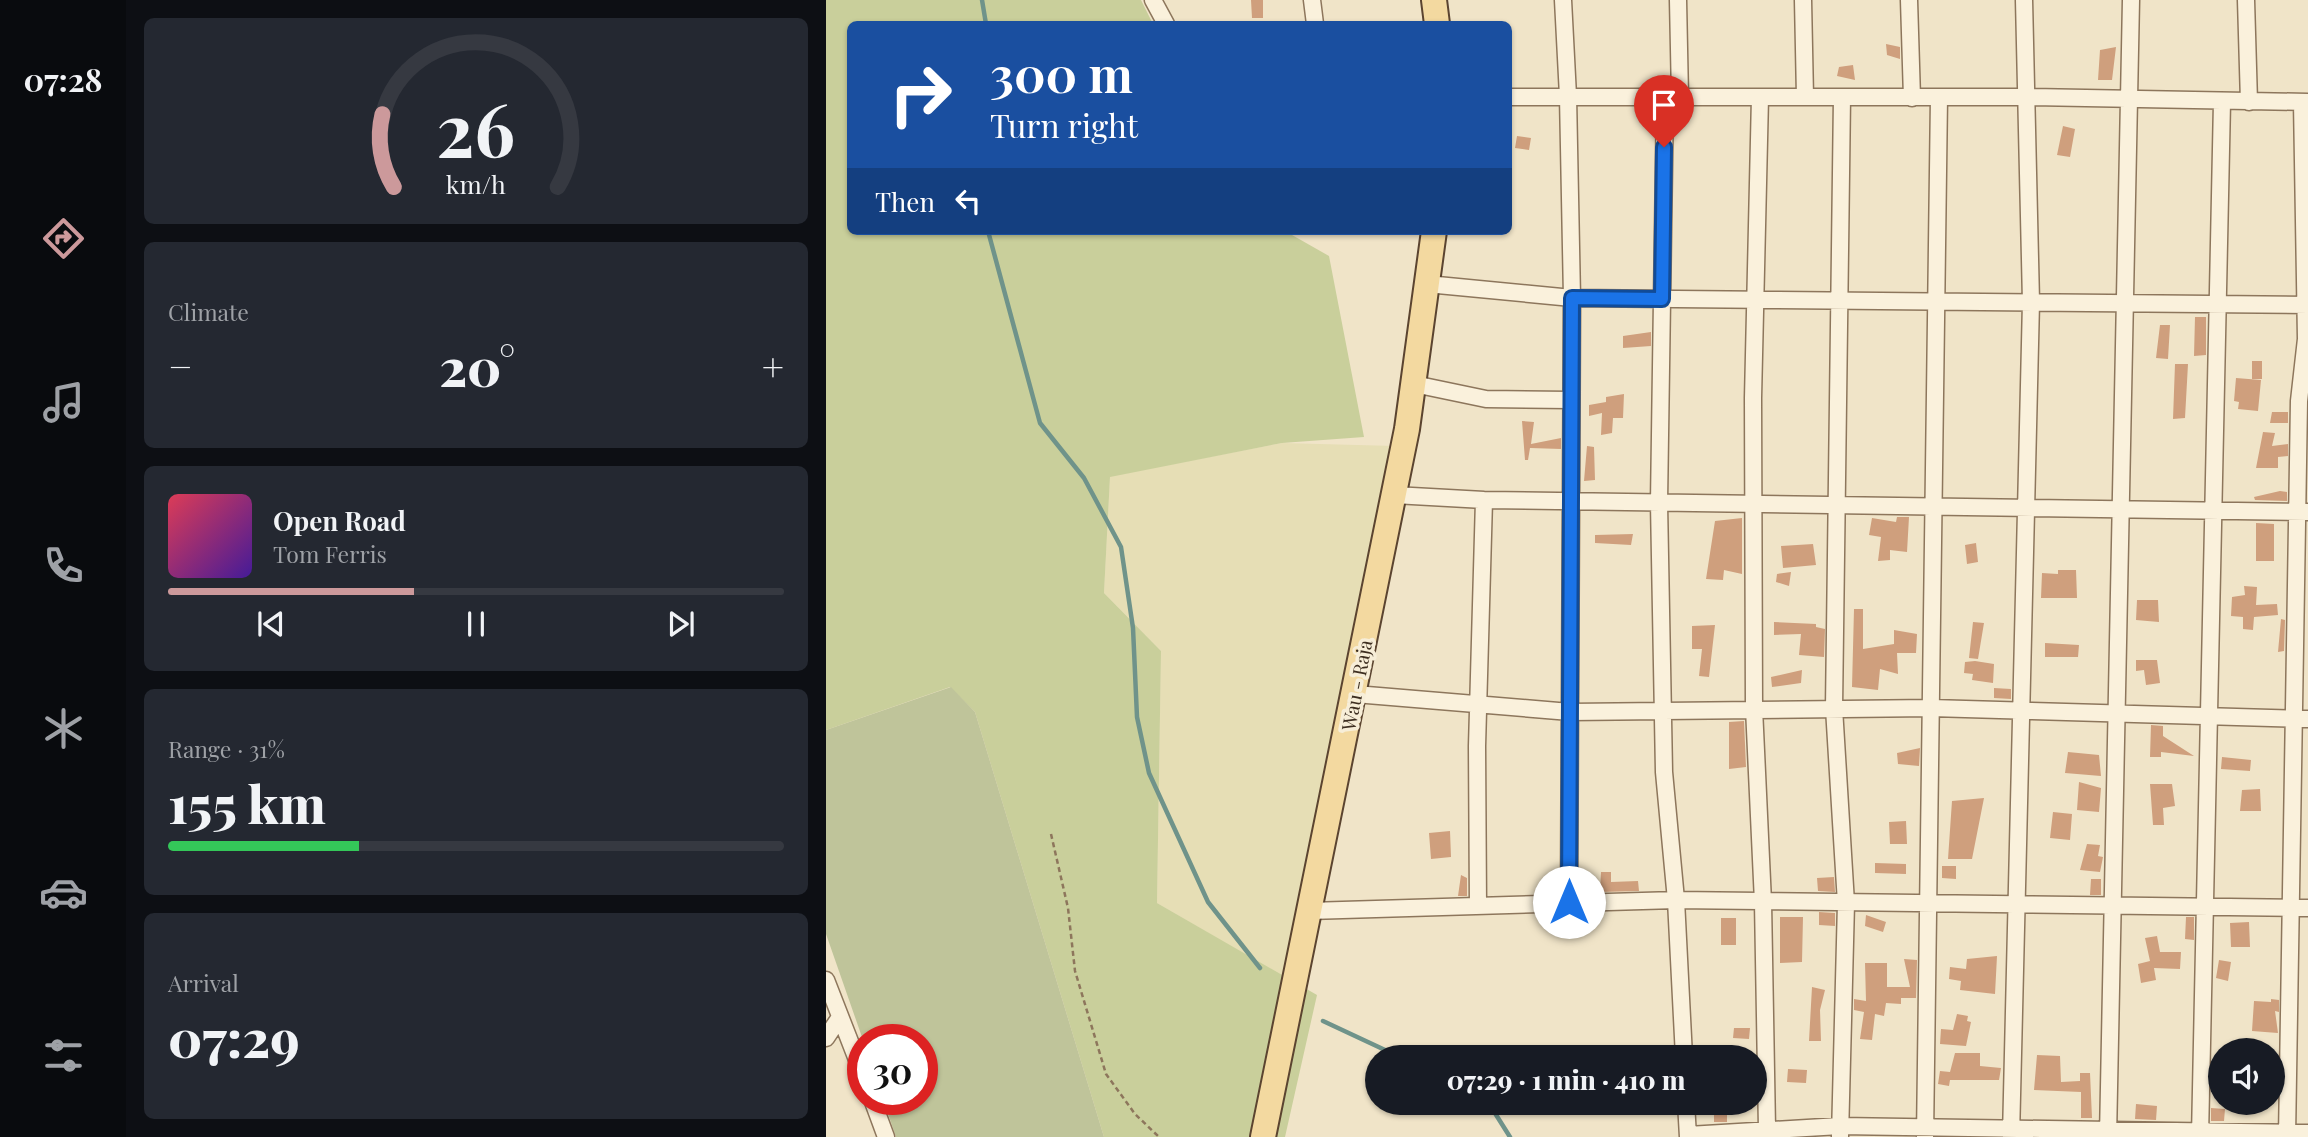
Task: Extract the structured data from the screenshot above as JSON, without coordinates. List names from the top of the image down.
{
  "streets": {
    "main road": ["Wau - Raja"]
  },
  "page": {
    "tabs": "07:28",
    "turn": ["300 m", "Turn right"],
    "then": "Then",
    "tile": [
      "Climate",
      ["Range · 31%", "155 km"],
      ["Arrival", "07:29"]
    ],
    "heat": ["−", "20°", "+"],
    "song": ["Open Road", "Tom Ferris"],
    "limit": "30",
    "trip": "07:29 · 1 min · 410 m",
    "gauge": ["26", "km/h"]
  }
}
